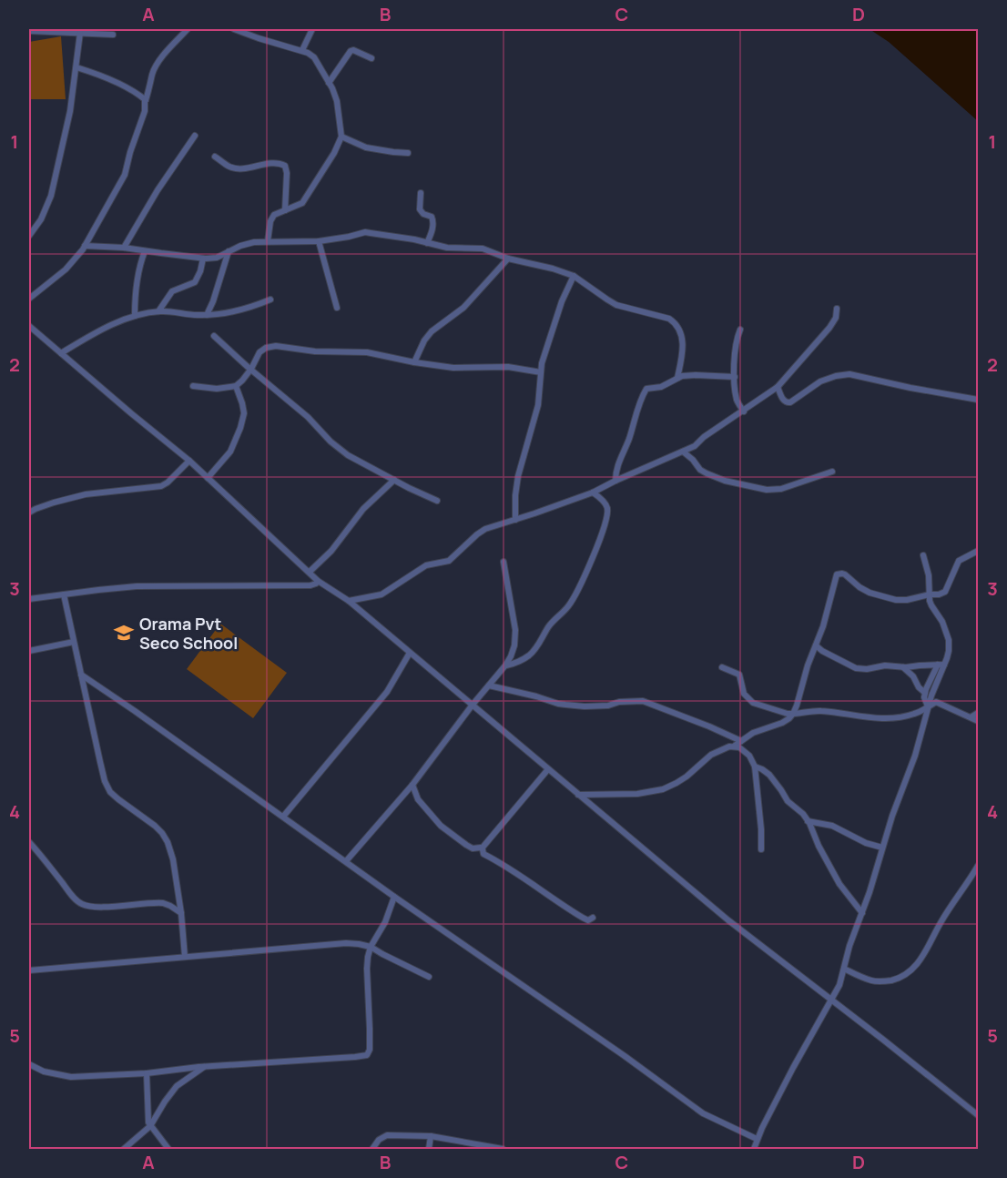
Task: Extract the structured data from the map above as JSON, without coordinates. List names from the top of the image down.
{
  "places": {
    "school or university": ["Orama Pvt Seco School"]
  },
  "grid": {
    "columns": [
      "A",
      "B",
      "C",
      "D"
    ],
    "rows": [
      "1",
      "2",
      "3",
      "4",
      "5"
    ]
  }
}
